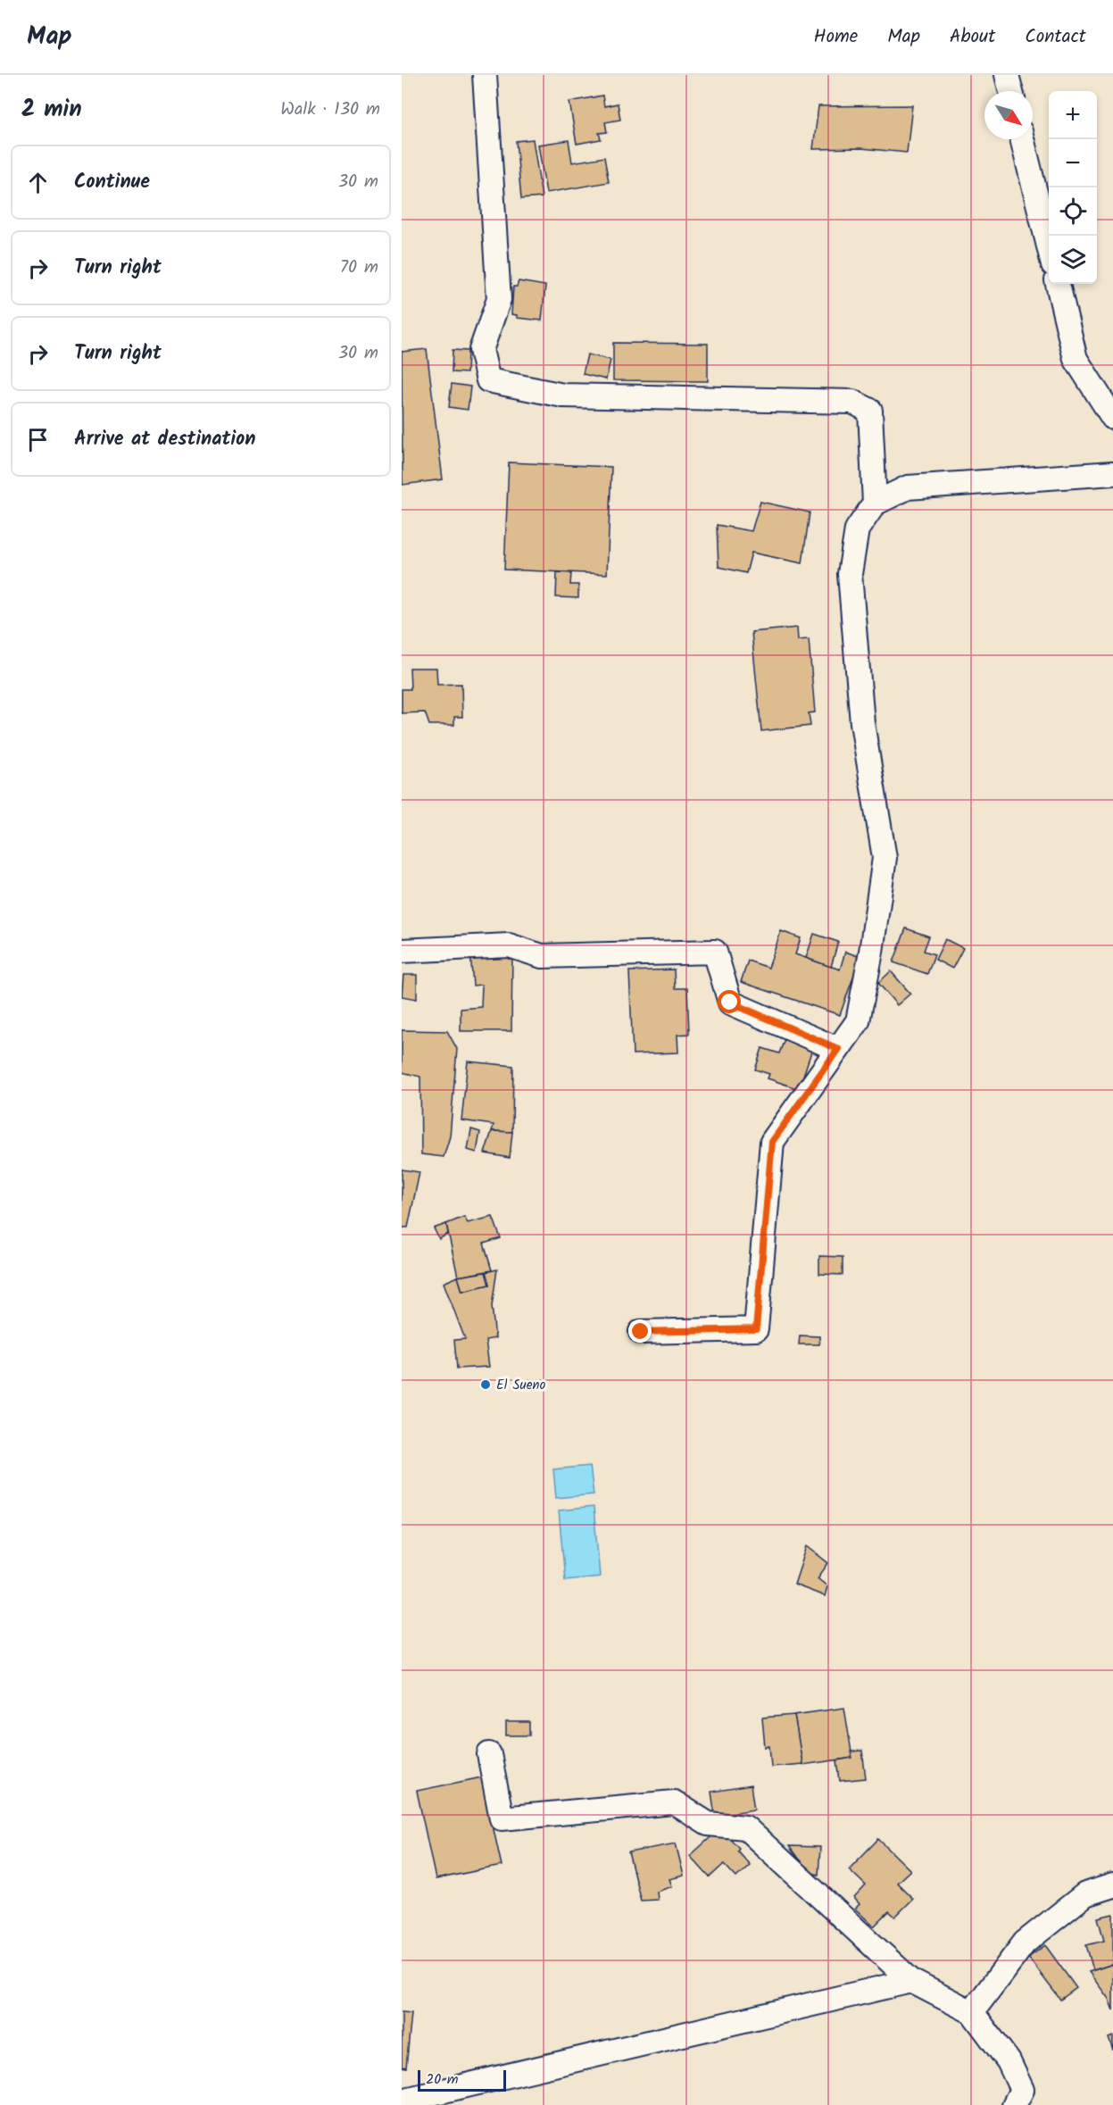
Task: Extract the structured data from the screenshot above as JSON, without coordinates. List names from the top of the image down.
{
  "places": ["El Sueno"],
  "scale_bar": "20 m",
  "north": "bottom right",
  "page": {
    "header": "Map",
    "nav": [
      "Home",
      "Map",
      "About",
      "Contact"
    ],
    "heading": ["2 min", "Walk · 130 m"],
    "map_buttons": ["+", "−"],
    "list": [
      ["Continue", "30 m"],
      ["Turn right", "70 m"],
      ["Turn right", "30 m"],
      "Arrive at destination"
    ],
    "scale": "20 m"
  }
}
